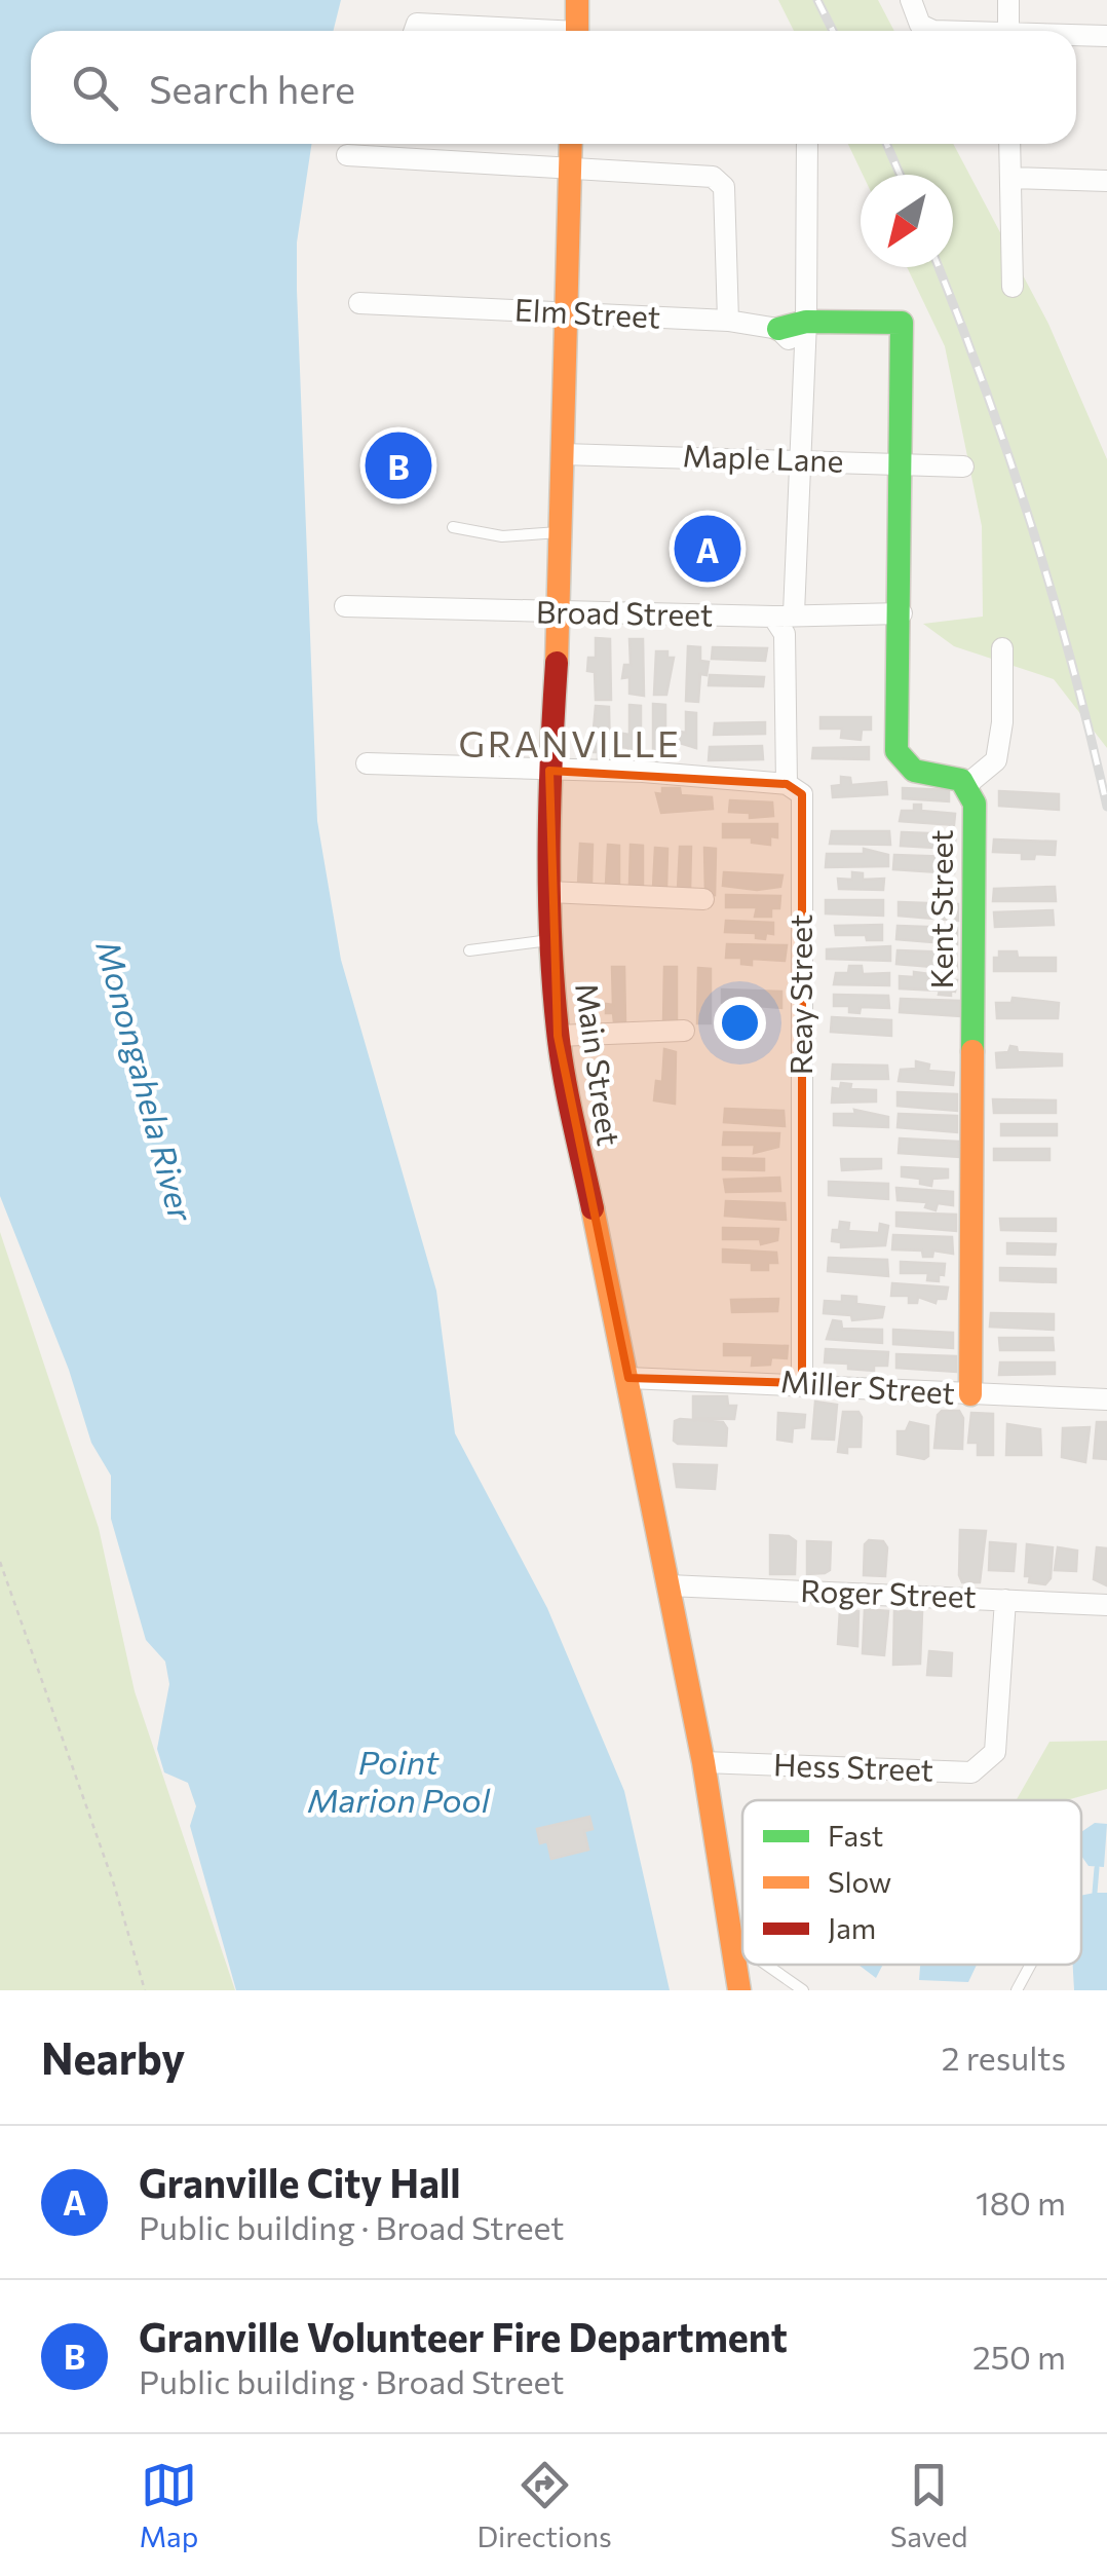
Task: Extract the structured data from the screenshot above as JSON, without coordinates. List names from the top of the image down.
{
  "streets": {
    "main road": ["Kent Street", "Main Street"],
    "street": [
      "Elm Street",
      "Maple Lane",
      "Broad Street",
      "Reay Street",
      "Miller Street",
      "Roger Street",
      "Hess Street"
    ]
  },
  "crossings": [
    ["Elm Street", "Main Street"],
    ["Maple Lane", "Kent Street"],
    ["Maple Lane", "Reay Street"],
    ["Maple Lane", "Main Street"],
    ["Broad Street", "Kent Street"],
    ["Broad Street", "Reay Street"],
    ["Broad Street", "Main Street"],
    ["Kent Street", "Reay Street"],
    ["Kent Street", "Miller Street"],
    ["Reay Street", "Miller Street"],
    ["Main Street", "Miller Street"],
    ["Main Street", "Roger Street"],
    ["Main Street", "Hess Street"],
    ["Roger Street", "Hess Street"]
  ],
  "districts": ["GRANVILLE"],
  "water": ["Monongahela River", "Point Marion Pool"],
  "legend": ["Fast", "Slow", "Jam"],
  "north": "bottom left",
  "page": {
    "search": "Search here",
    "pins": ["B", "A"],
    "heading": ["Nearby", "2 results"],
    "list": [
      {
        "mark": "A",
        "name": "Granville City Hall",
        "note": "Public building · Broad Street",
        "value": "180 m"
      },
      {
        "mark": "B",
        "name": "Granville Volunteer Fire Department",
        "note": "Public building · Broad Street",
        "value": "250 m"
      }
    ],
    "nav": ["Map", "Directions", "Saved"]
  }
}
